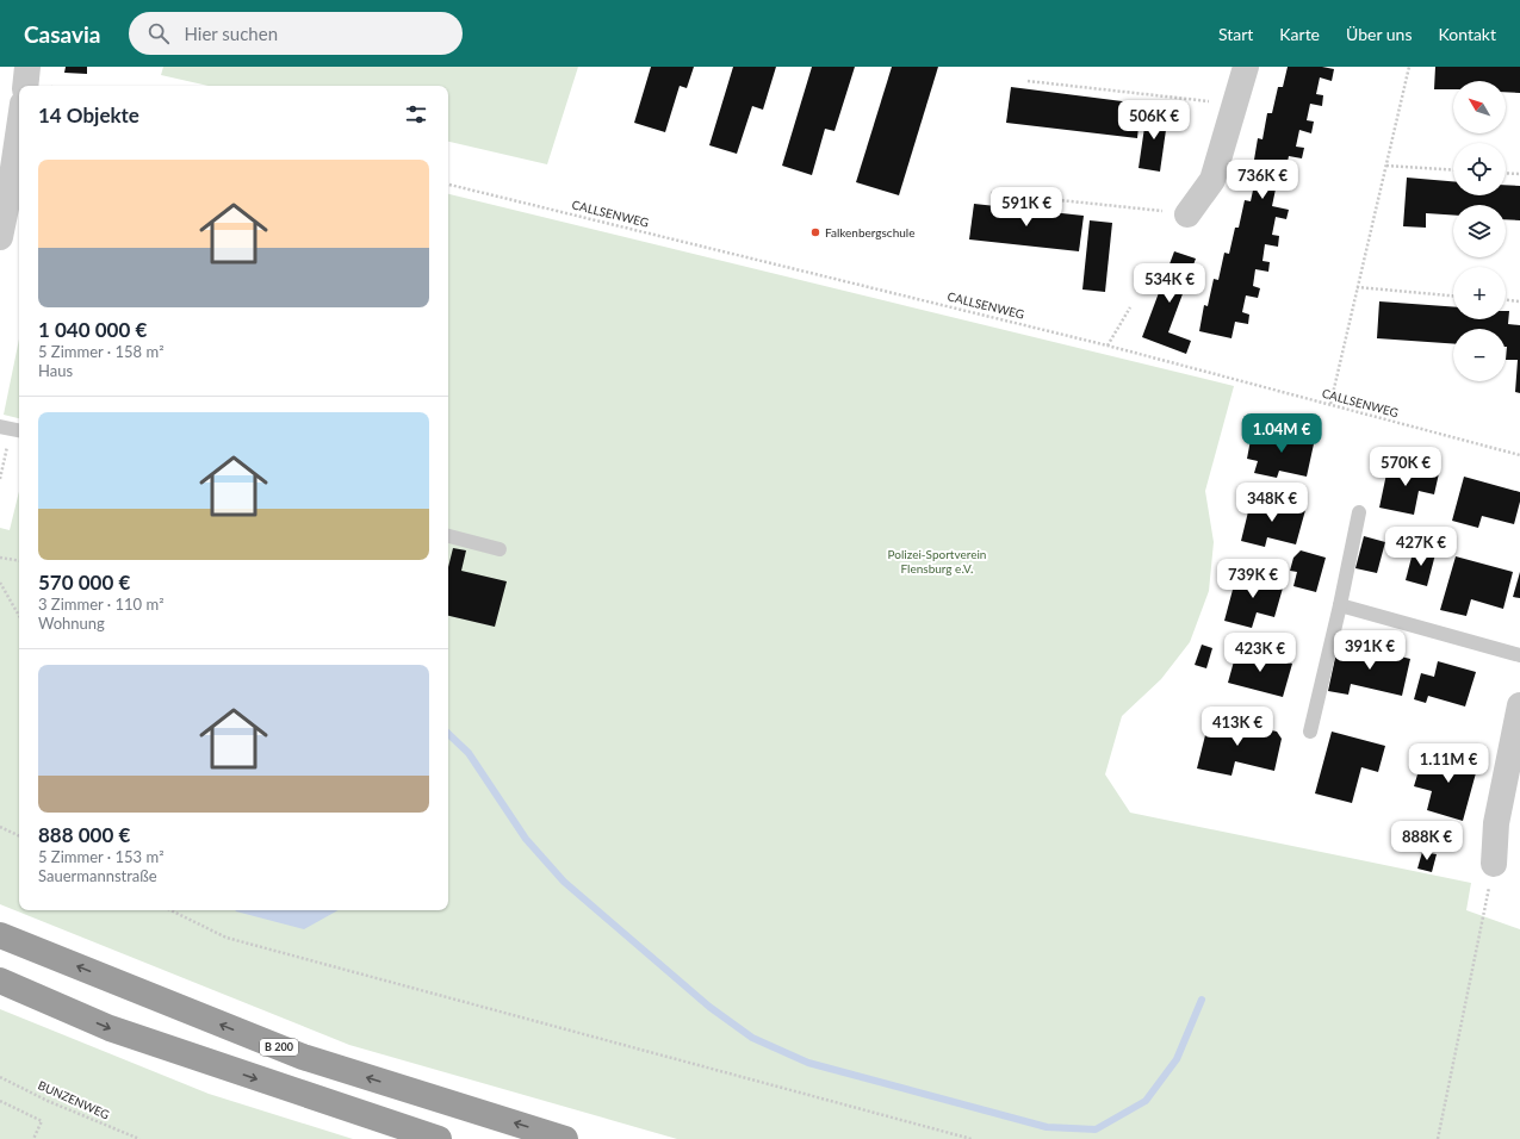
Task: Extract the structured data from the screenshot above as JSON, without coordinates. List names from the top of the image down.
{
  "streets": {
    "highway": ["B 200"],
    "path": ["CALLSENWEG", "BUNZENWEG"]
  },
  "parks": ["Polizei-Sportverein Flensburg e.V."],
  "places": ["Falkenbergschule"],
  "north": "top left",
  "page": {
    "header": "Casavia",
    "search": "Hier suchen",
    "nav": [
      "Start",
      "Karte",
      "Über uns",
      "Kontakt"
    ],
    "map_buttons": ["+", "−"],
    "heading": "14 Objekte",
    "price": [
      "506K €",
      "736K €",
      "591K €",
      "534K €",
      "1.04M €",
      "570K €",
      "348K €",
      "427K €",
      "739K €",
      "391K €",
      "423K €",
      "413K €",
      "1.11M €",
      "888K €"
    ],
    "list": [
      {
        "name": "1 040 000 €",
        "note": "5 Zimmer · 158 m² · Haus"
      },
      {
        "name": "570 000 €",
        "note": "3 Zimmer · 110 m² · Wohnung"
      },
      {
        "name": "888 000 €",
        "note": "5 Zimmer · 153 m² · Sauermannstraße"
      }
    ]
  }
}
